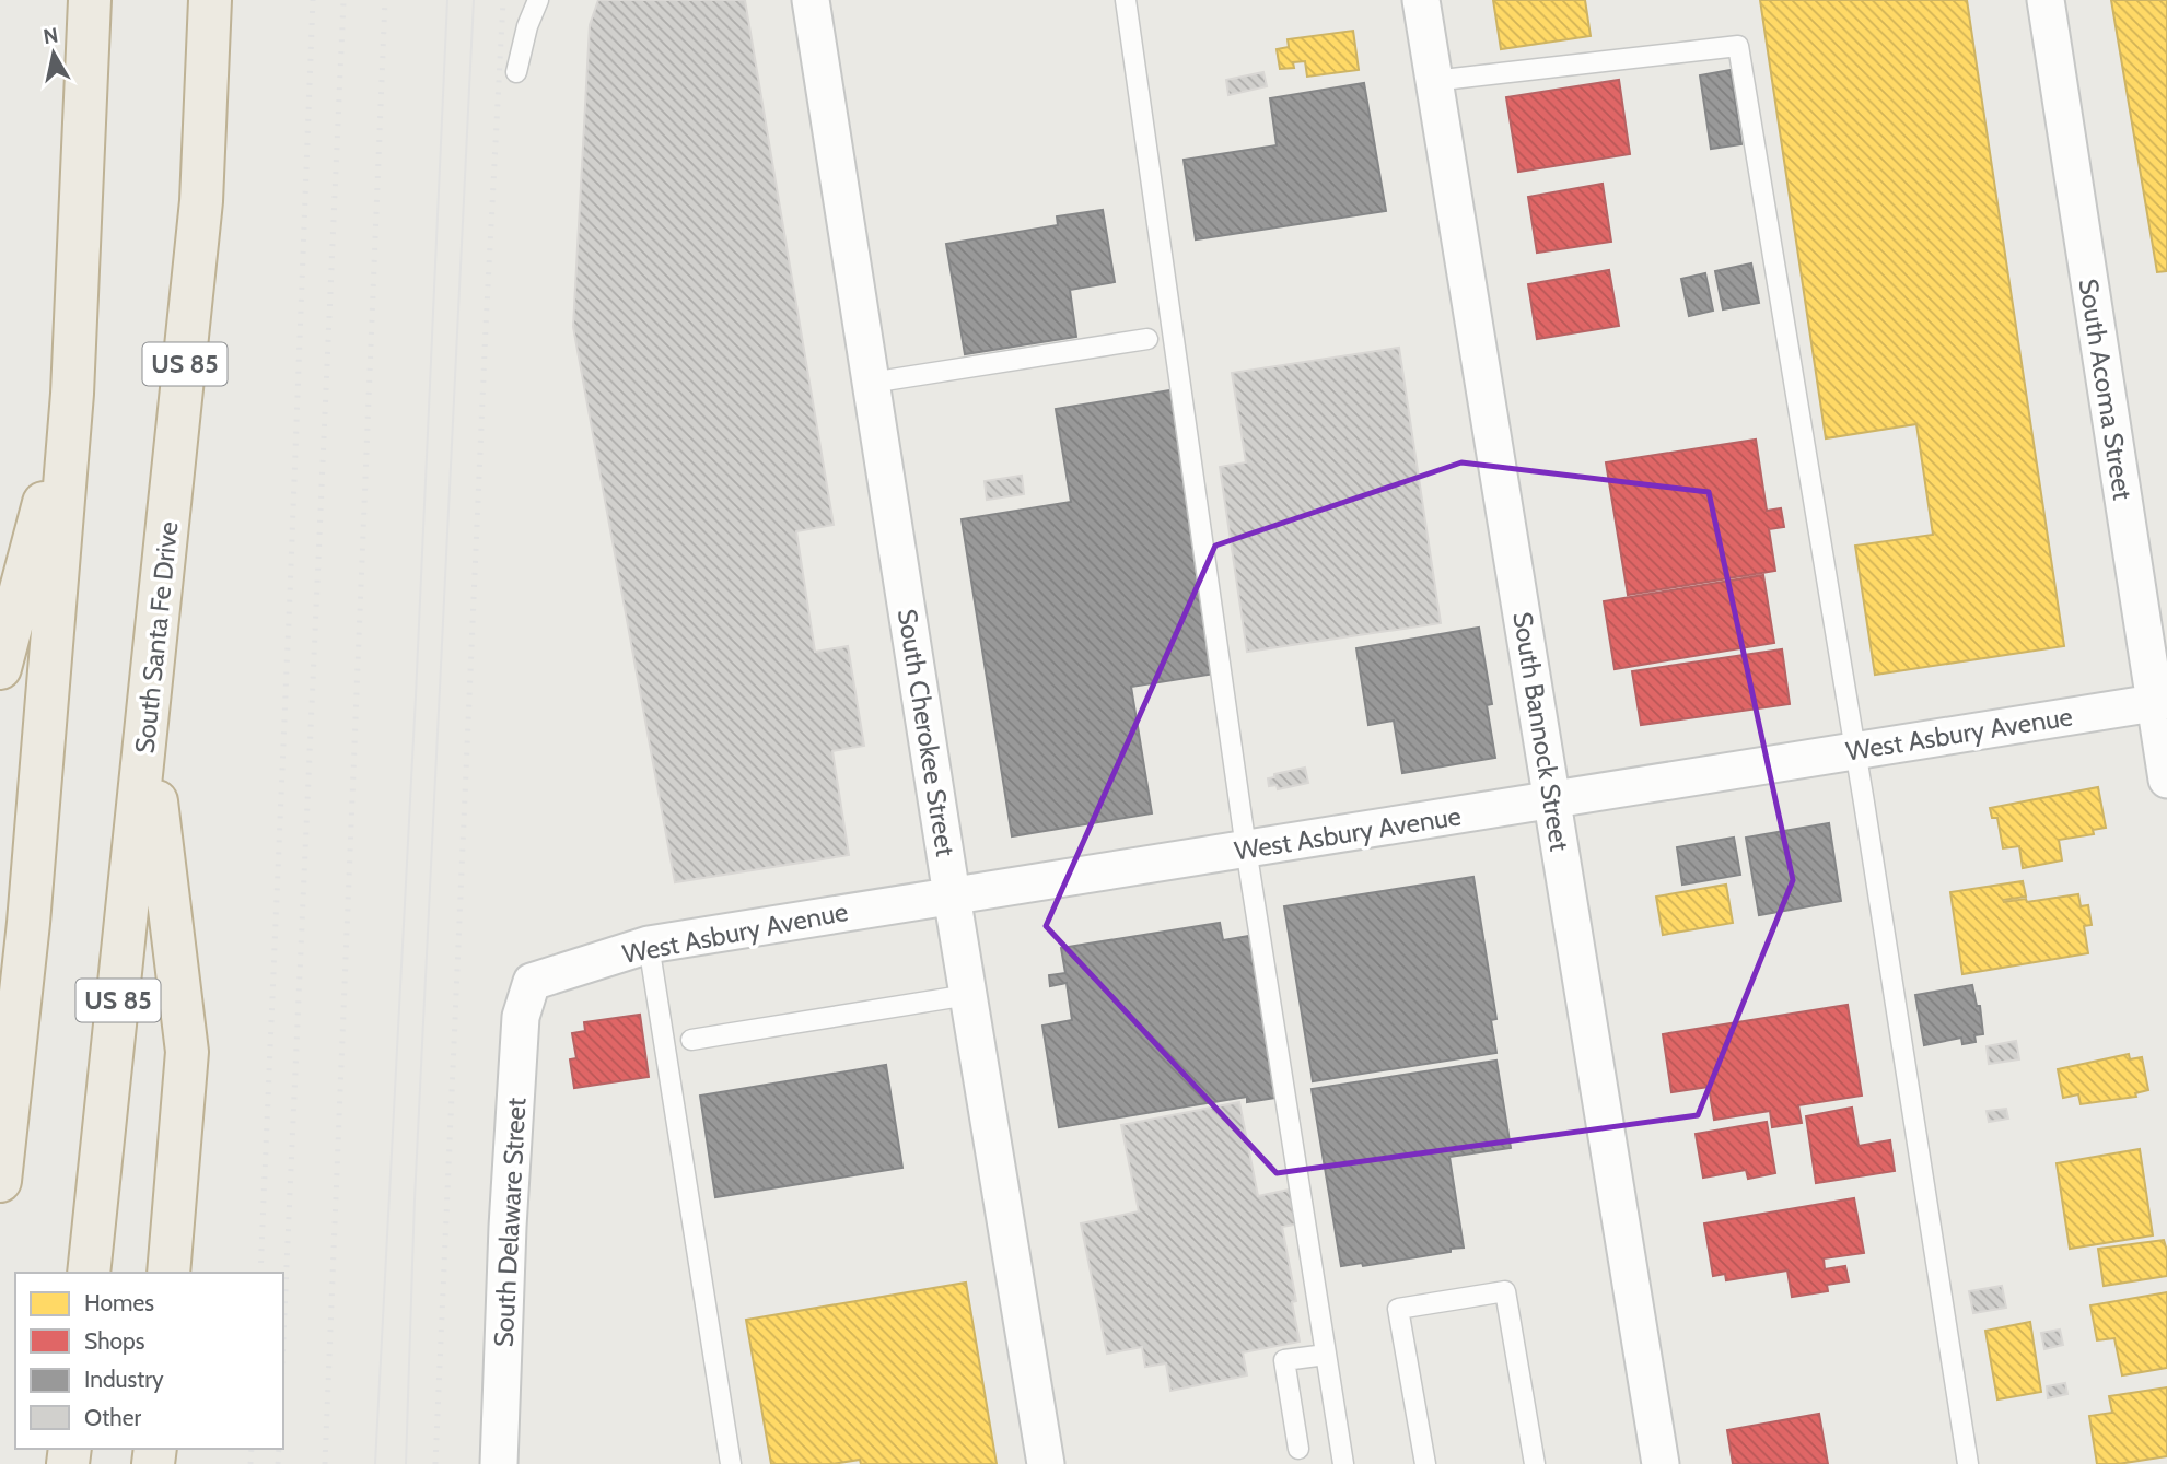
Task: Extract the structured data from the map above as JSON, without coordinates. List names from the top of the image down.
{
  "streets": {
    "highway": ["US 85", "South Santa Fe Drive"],
    "street": [
      "South Acoma Street",
      "South Bannock Street",
      "South Cherokee Street",
      "West Asbury Avenue",
      "South Delaware Street"
    ]
  },
  "crossings": [
    ["South Acoma Street", "West Asbury Avenue"],
    ["South Bannock Street", "West Asbury Avenue"],
    ["South Cherokee Street", "West Asbury Avenue"],
    ["West Asbury Avenue", "South Delaware Street"]
  ],
  "legend": [
    "Homes",
    "Shops",
    "Industry",
    "Other"
  ],
  "north": "top"
}
